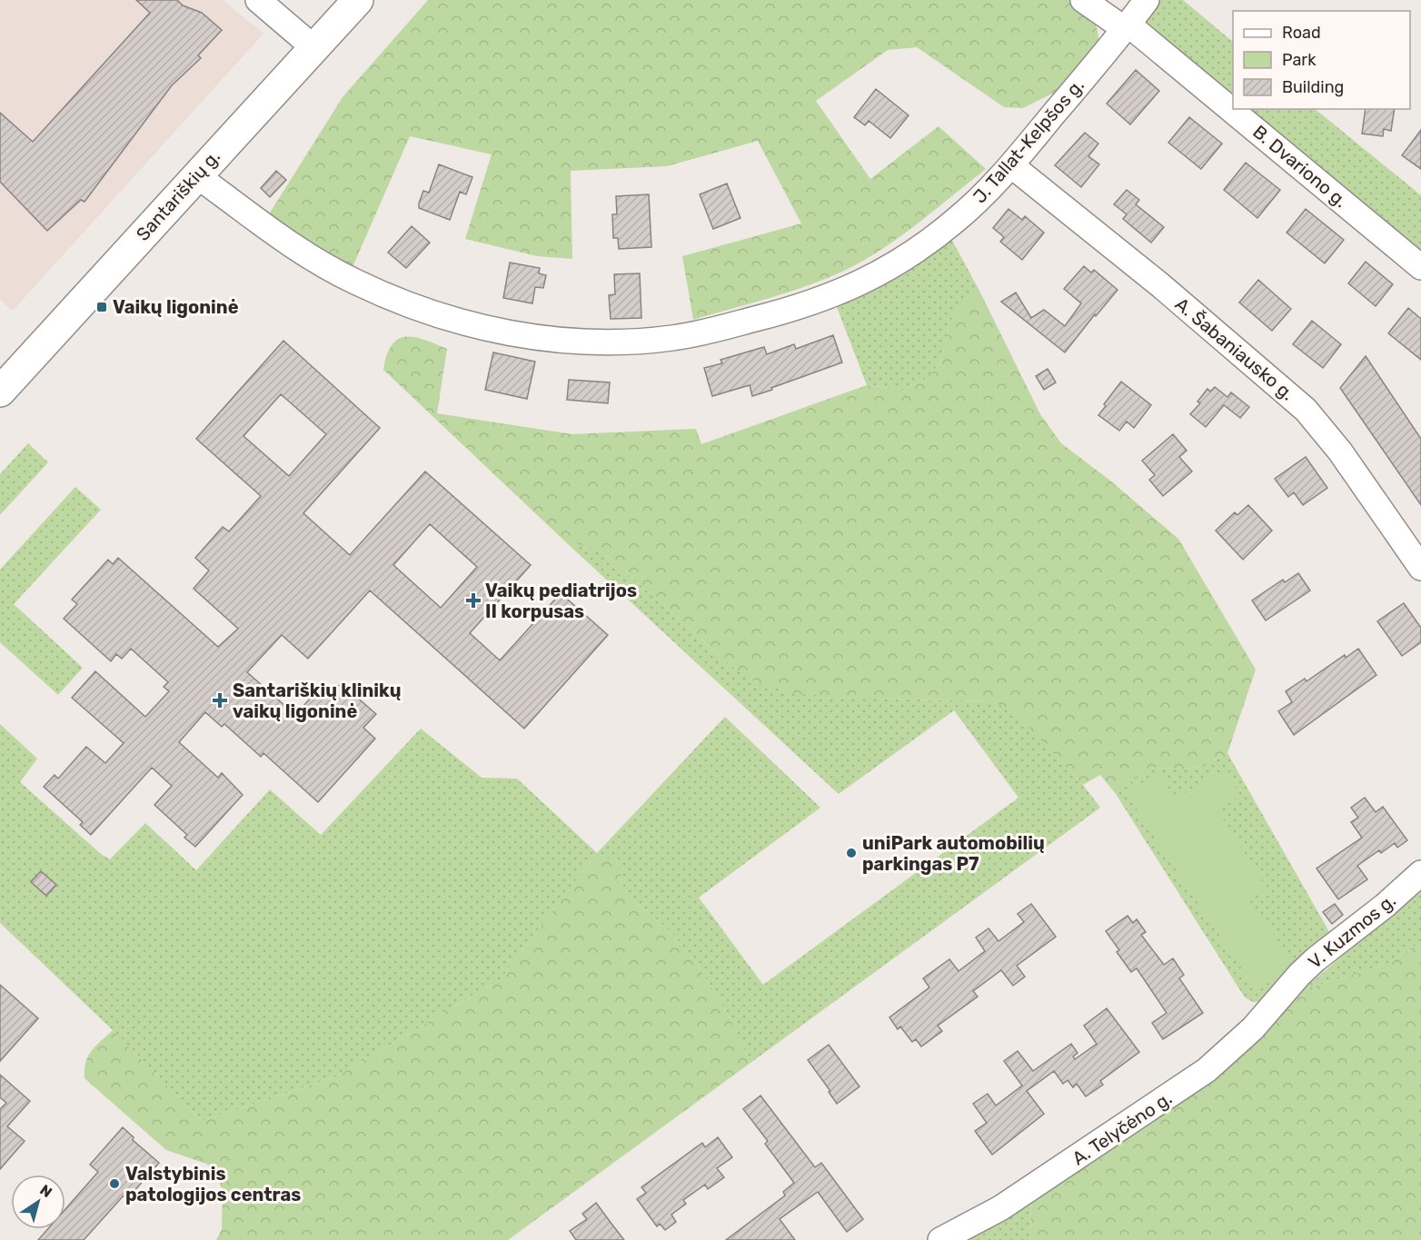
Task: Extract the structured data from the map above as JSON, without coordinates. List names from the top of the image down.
{
  "streets": {
    "main road": ["Santariškių g."],
    "street": [
      "J. Tallat-Kelpšos g.",
      "B. Dvariono g.",
      "A. Šabaniausko g.",
      "V. Kuzmos g.",
      "A. Telyčėno g."
    ]
  },
  "crossings": [
    ["J. Tallat-Kelpšos g.", "B. Dvariono g."],
    ["J. Tallat-Kelpšos g.", "Santariškių g."],
    ["J. Tallat-Kelpšos g.", "A. Šabaniausko g."],
    ["V. Kuzmos g.", "A. Telyčėno g."]
  ],
  "places": {
    "transit": ["Vaikų ligoninė"],
    "health": ["Vaikų pediatrijos II korpusas", "Santariškių klinikų vaikų ligoninė"],
    "other": ["uniPark automobilių parkingas P7", "Valstybinis patologijos centras"]
  },
  "legend": ["Road", "Park", "Building"],
  "north": "top right"
}
